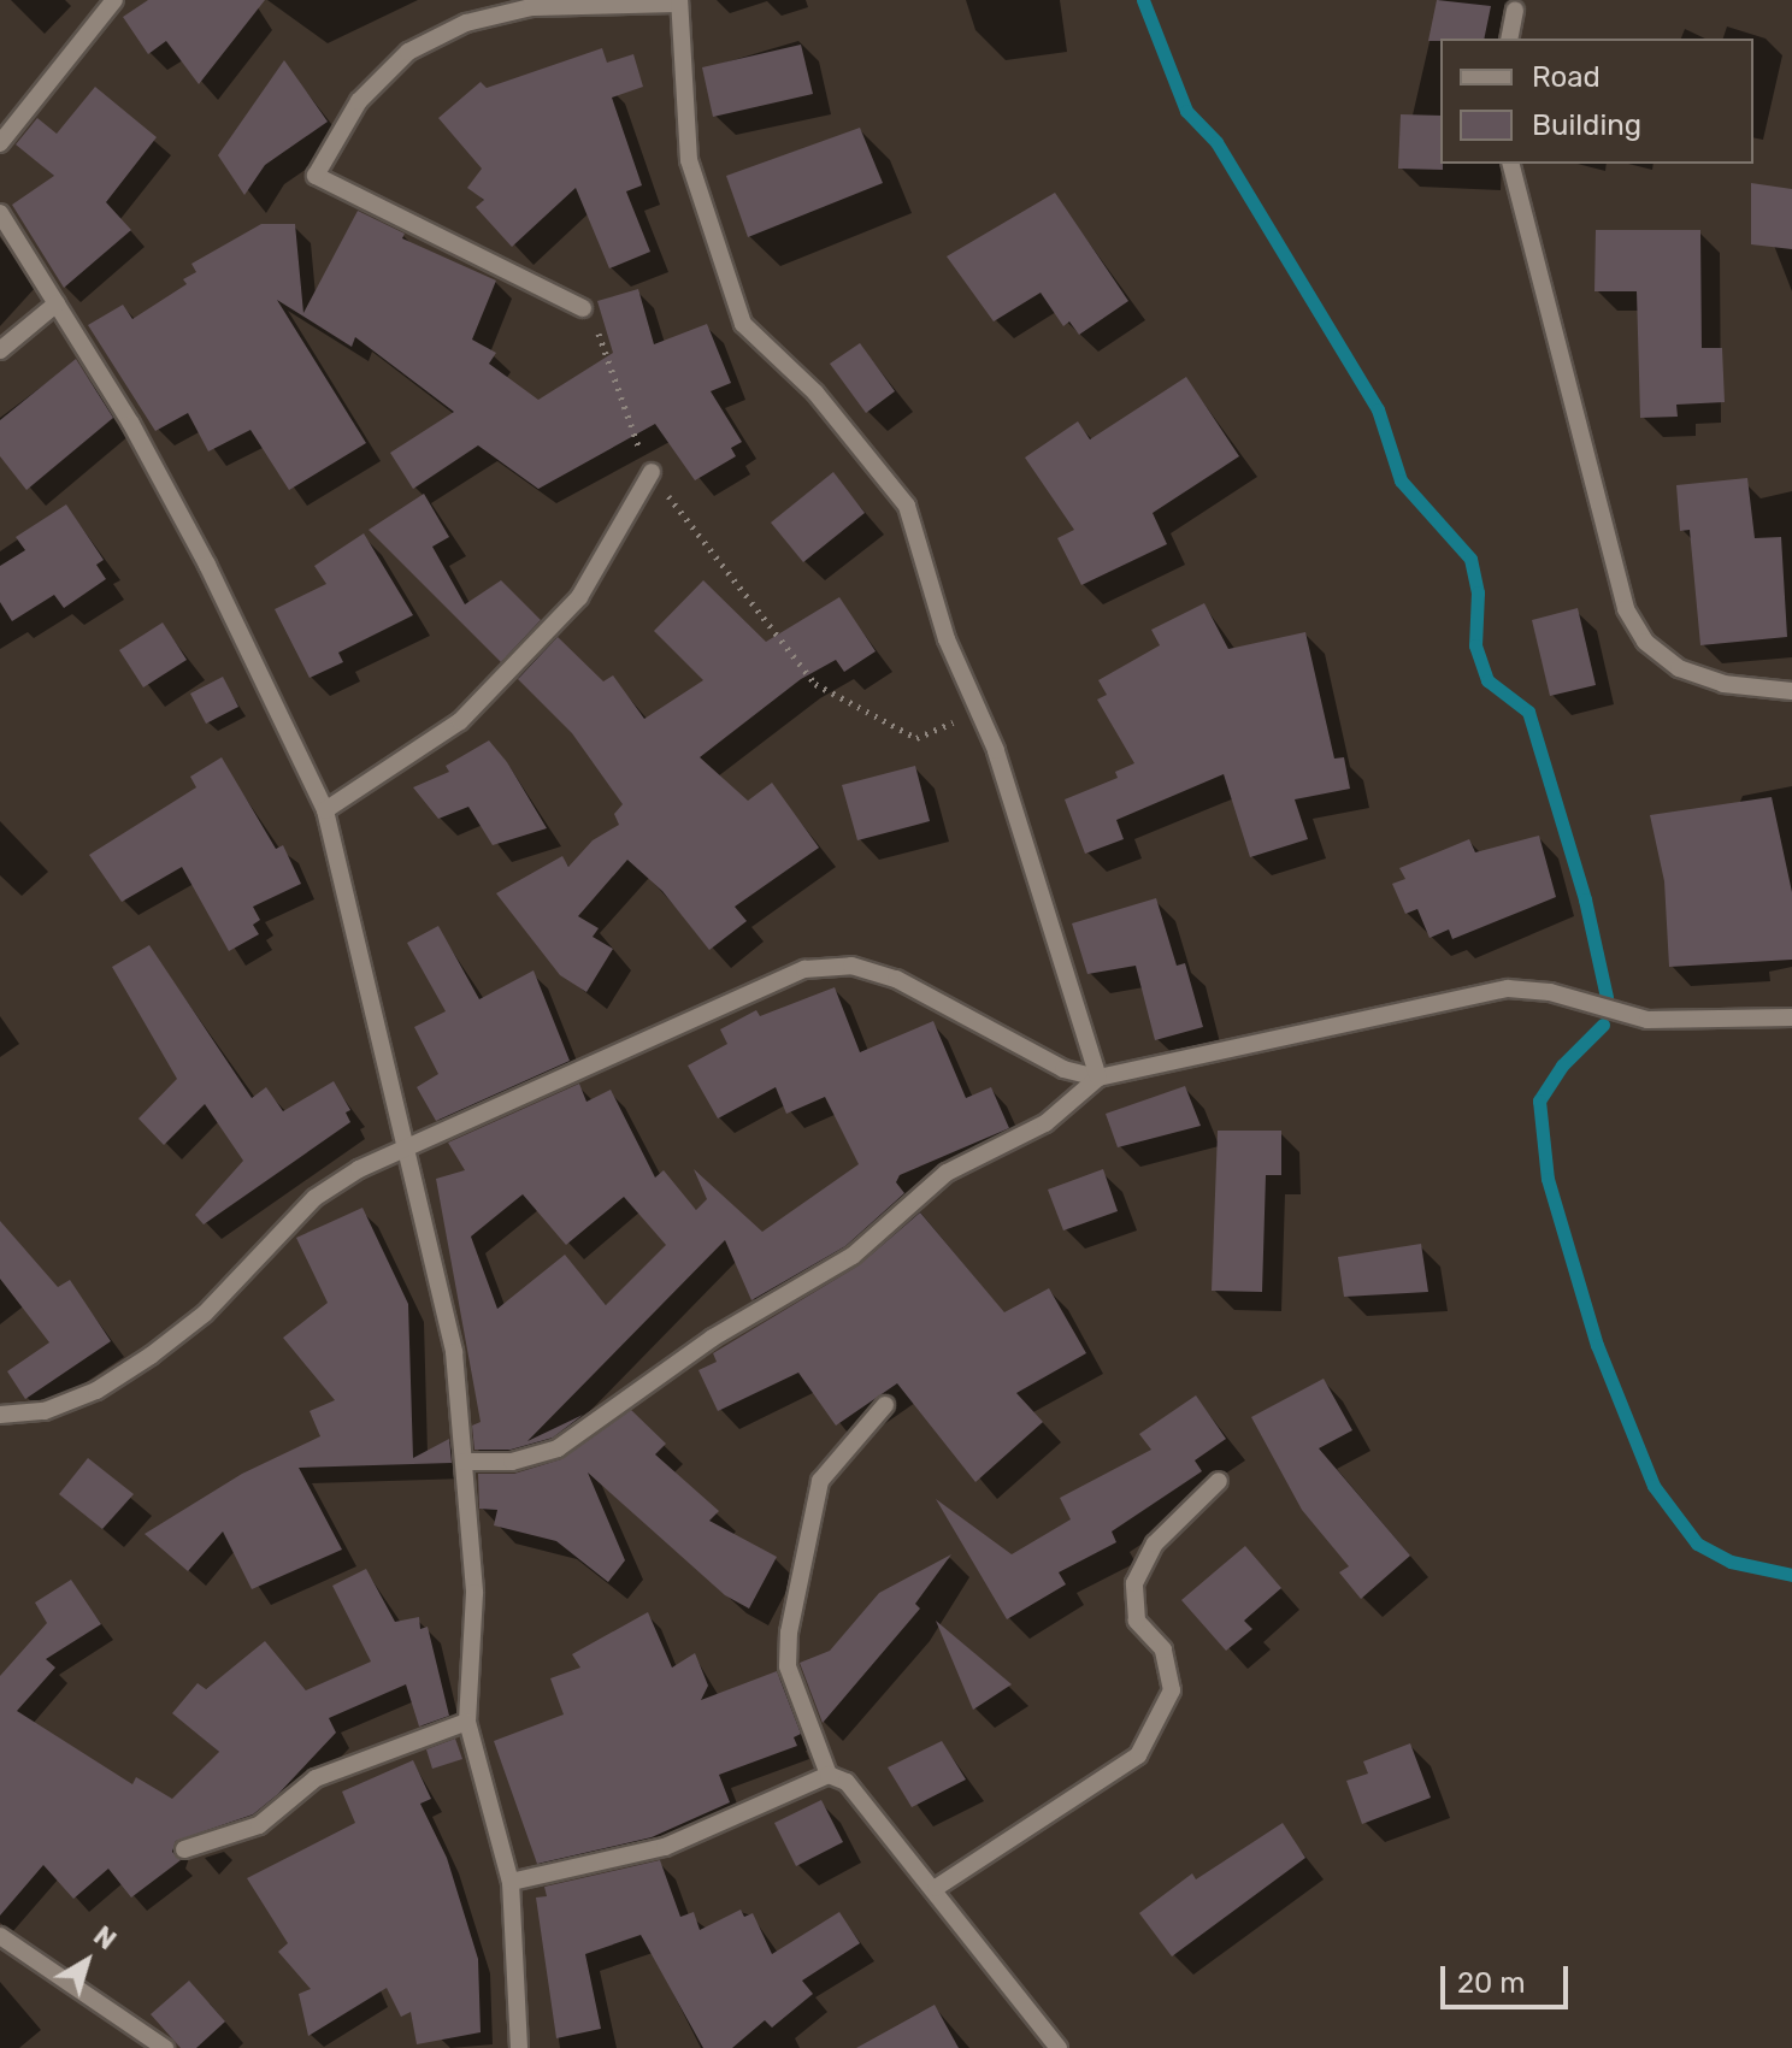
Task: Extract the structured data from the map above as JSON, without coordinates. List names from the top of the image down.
{
  "legend": ["Road", "Building"],
  "scale_bar": "20 m",
  "north": "top right"
}
